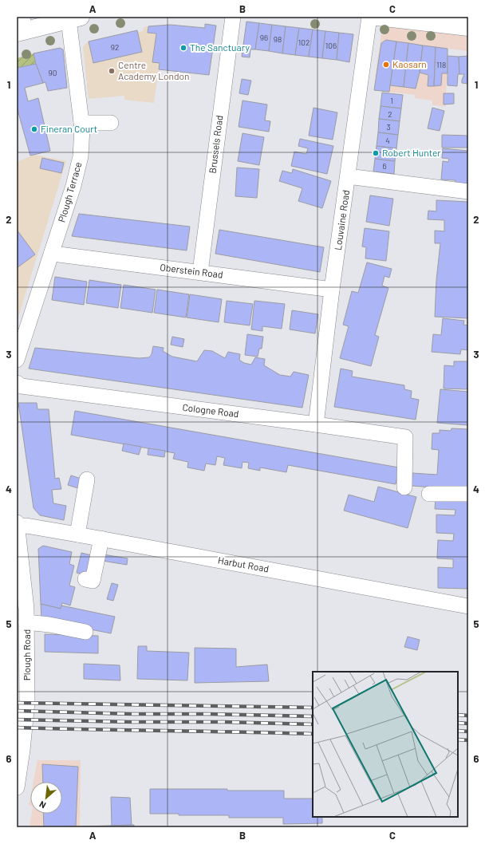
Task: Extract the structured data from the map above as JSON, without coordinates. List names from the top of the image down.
{
  "streets": {
    "street": [
      "Brussels Road",
      "Plough Terrace",
      "Louvaine Road",
      "Oberstein Road",
      "Cologne Road",
      "Harbut Road",
      "Plough Road"
    ]
  },
  "crossings": [
    ["Brussels Road", "Oberstein Road"],
    ["Plough Terrace", "Oberstein Road"],
    ["Louvaine Road", "Oberstein Road"],
    ["Louvaine Road", "Cologne Road"],
    ["Harbut Road", "Plough Road"]
  ],
  "places": [
    "The Sanctuary",
    "Kaosarn",
    "Centre Academy London",
    "Fineran Court",
    "Robert Hunter"
  ],
  "house_numbers": [
    "96",
    "98",
    "102",
    "106",
    "92",
    "118",
    "90",
    "1",
    "2",
    "3",
    "4",
    "6"
  ],
  "north": "bottom left",
  "grid": {
    "columns": ["A", "B", "C"],
    "rows": [
      "1",
      "2",
      "3",
      "4",
      "5",
      "6"
    ]
  }
}
